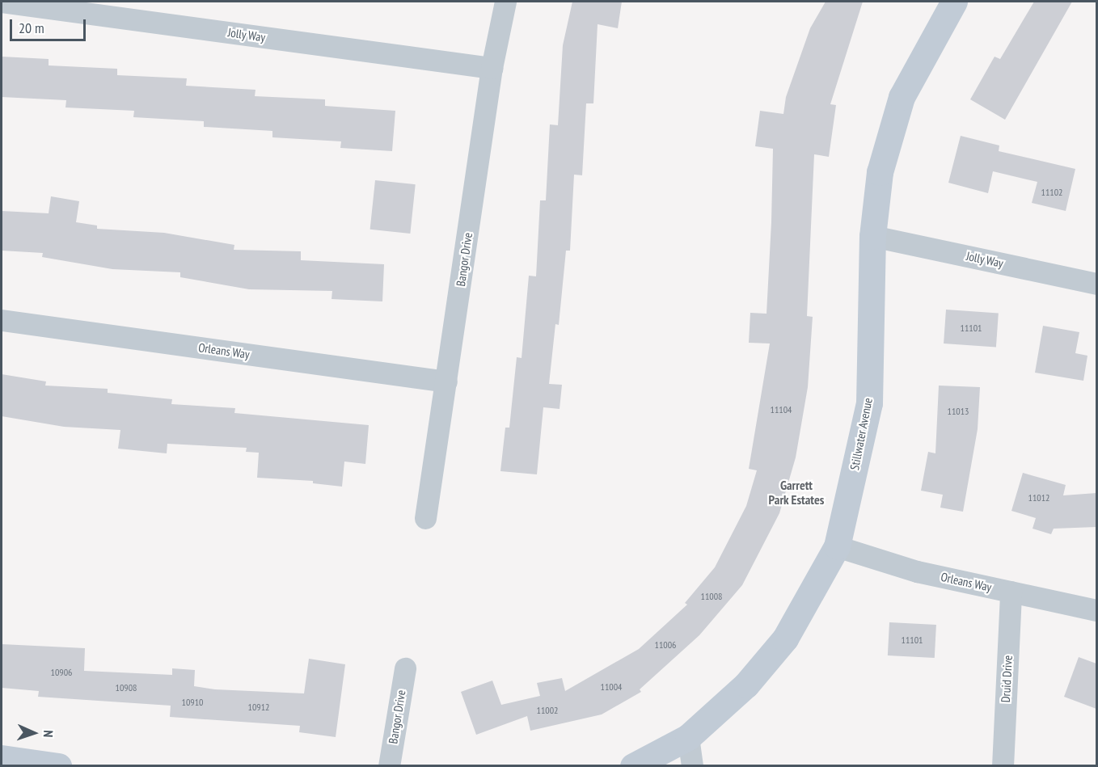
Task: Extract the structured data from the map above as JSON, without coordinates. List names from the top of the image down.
{
  "streets": {
    "street": [
      "Jolly Way",
      "Bangor Drive",
      "Orleans Way",
      "Stillwater Avenue",
      "Druid Drive"
    ]
  },
  "crossings": [
    ["Jolly Way", "Bangor Drive"],
    ["Jolly Way", "Stillwater Avenue"],
    ["Bangor Drive", "Orleans Way"],
    ["Orleans Way", "Stillwater Avenue"],
    ["Orleans Way", "Druid Drive"]
  ],
  "districts": ["Garrett Park Estates"],
  "house_numbers": [
    "11102",
    "11101",
    "11104",
    "11013",
    "11012",
    "11008",
    "11101",
    "11006",
    "10906",
    "11004",
    "10908",
    "10910",
    "10912",
    "11002"
  ],
  "scale_bar": "20 m",
  "north": "right"
}
